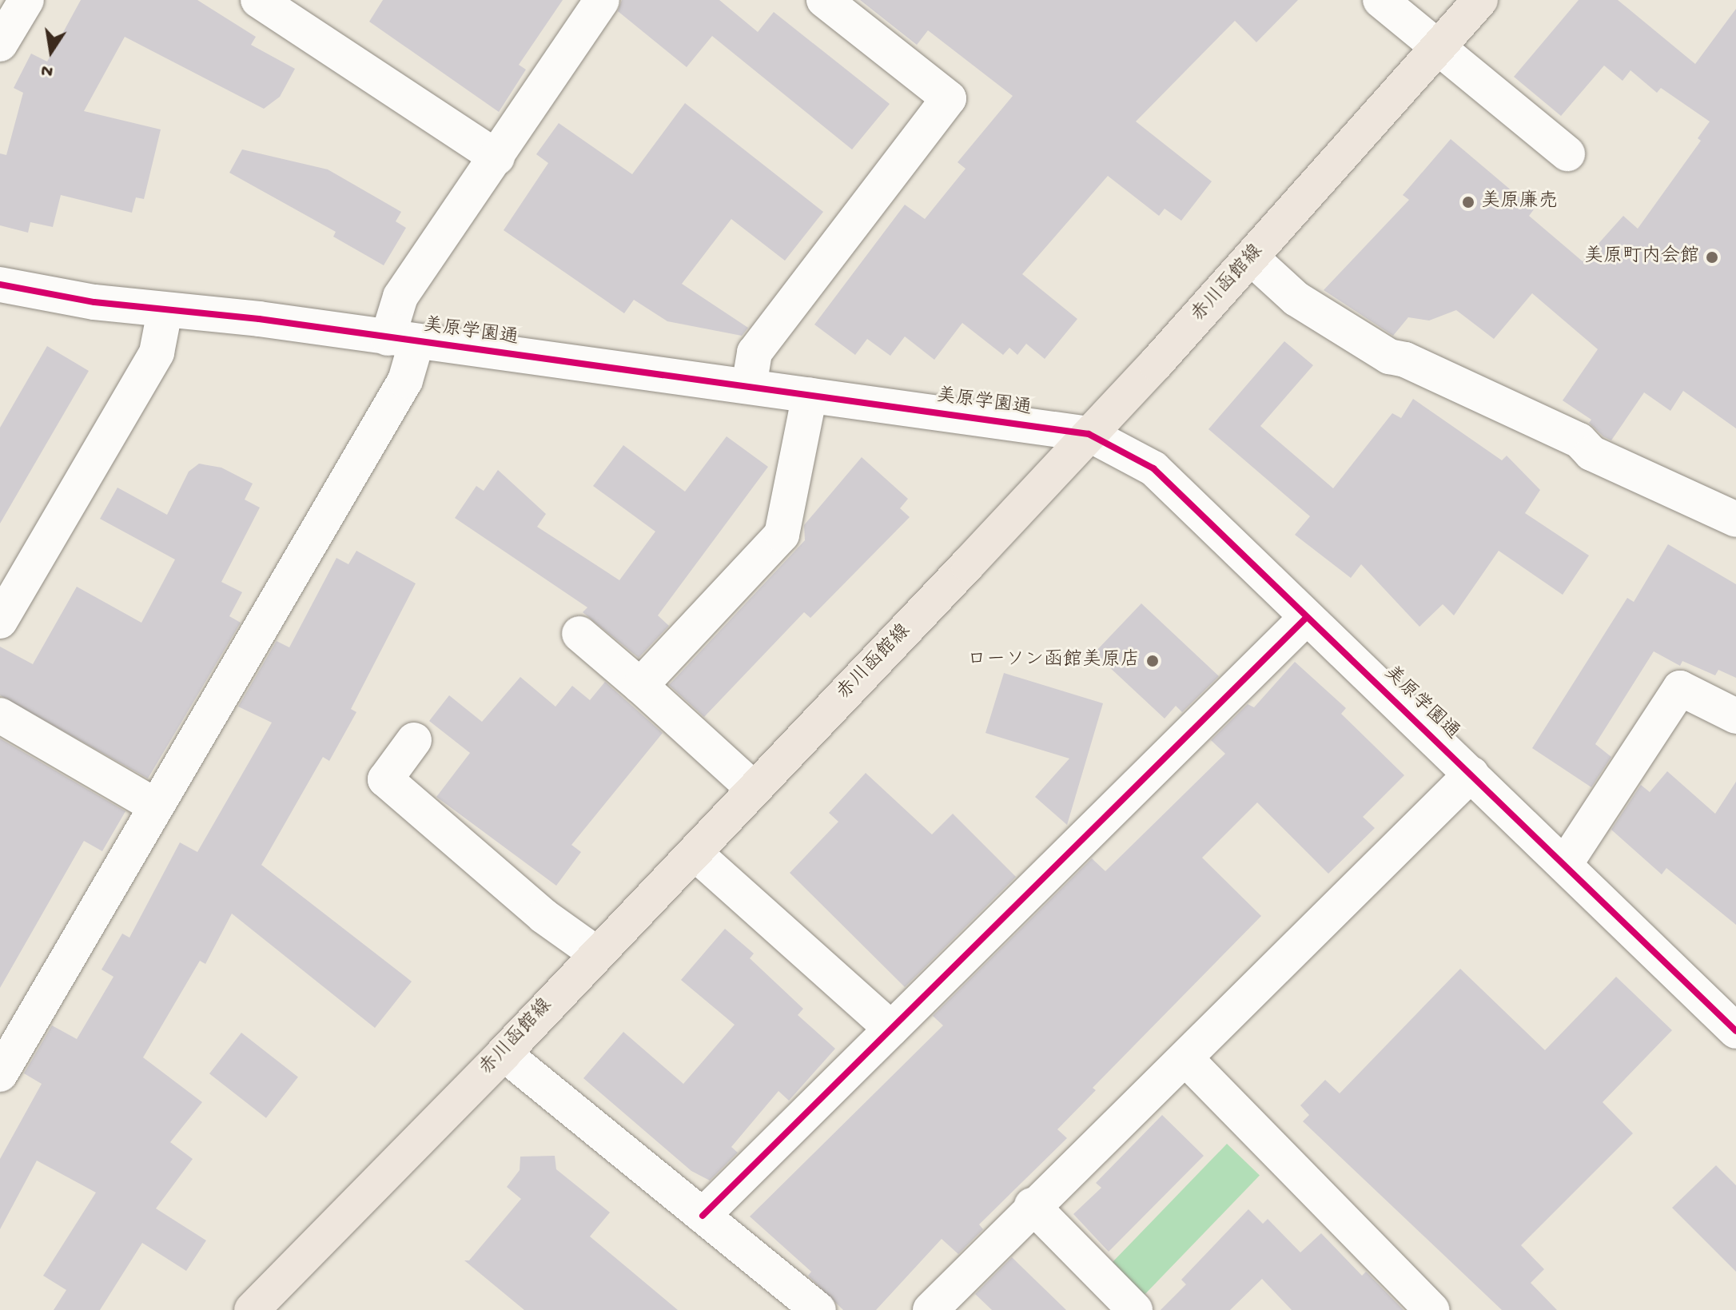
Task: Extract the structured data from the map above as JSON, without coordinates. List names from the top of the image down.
{
  "streets": {
    "main road": ["赤川函館線"],
    "street": ["美原学園通"]
  },
  "crossings": [
    ["赤川函館線", "美原学園通"]
  ],
  "places": ["美原廉売", "美原町内会館", "ローソン函館美原店"],
  "north": "bottom"
}
